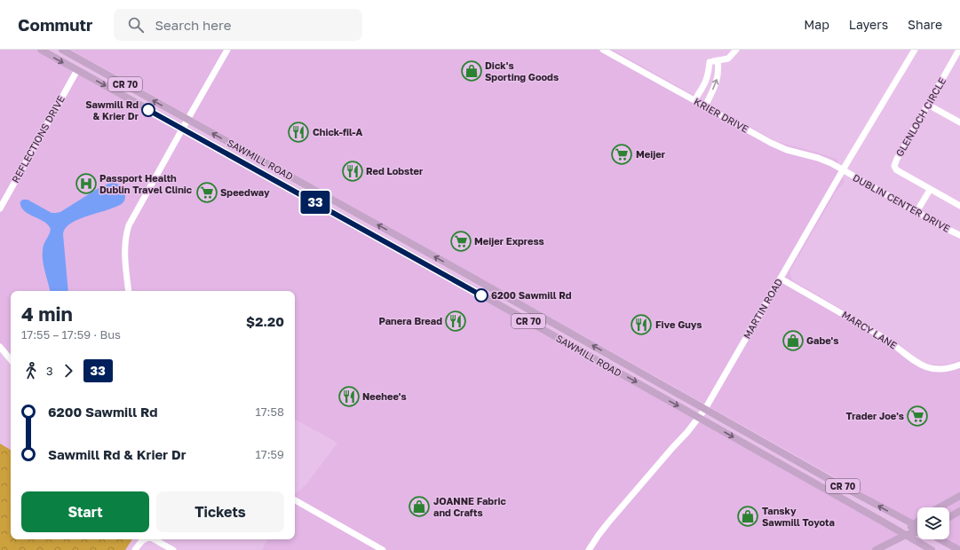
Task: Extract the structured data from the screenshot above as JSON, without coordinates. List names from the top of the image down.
{
  "streets": {
    "main road": ["CR 70", "SAWMILL ROAD"],
    "street": [
      "KRIER DRIVE",
      "GLENLOCH CIRCLE",
      "REFLECTIONS DRIVE",
      "DUBLIN CENTER DRIVE",
      "MARTIN ROAD",
      "MARCY LANE"
    ]
  },
  "crossings": [
    ["KRIER DRIVE", "DUBLIN CENTER DRIVE"],
    ["KRIER DRIVE", "MARTIN ROAD"],
    ["REFLECTIONS DRIVE", "SAWMILL ROAD"],
    ["SAWMILL ROAD", "MARTIN ROAD"],
    ["DUBLIN CENTER DRIVE", "MARTIN ROAD"],
    ["MARTIN ROAD", "MARCY LANE"]
  ],
  "places": {
    "shop": [
      "Dick's Sporting Goods",
      "Gabe's",
      "JOANNE Fabric and Crafts",
      "Tansky Sawmill Toyota"
    ],
    "other": ["Sawmill Rd & Krier Dr", "6200 Sawmill Rd"],
    "restaurant": [
      "Chick-fil-A",
      "Red Lobster",
      "Panera Bread",
      "Five Guys",
      "Neehee's"
    ],
    "supermarket": [
      "Meijer",
      "Speedway",
      "Meijer Express",
      "Trader Joe's"
    ],
    "hospital": ["Passport Health Dublin Travel Clinic"]
  },
  "lines": ["bus line 33"],
  "page": {
    "header": "Commutr",
    "search": "Search here",
    "nav": ["Map", "Layers", "Share"],
    "on_map": "33",
    "heading": ["4 min", "17:55 – 17:59 · Bus", "$2.20"],
    "legs": ["3", "33"],
    "list": [
      {
        "name": "6200 Sawmill Rd",
        "value": "17:58"
      },
      {
        "name": "Sawmill Rd & Krier Dr",
        "value": "17:59"
      }
    ],
    "buttons": ["Start", "Tickets"]
  }
}
